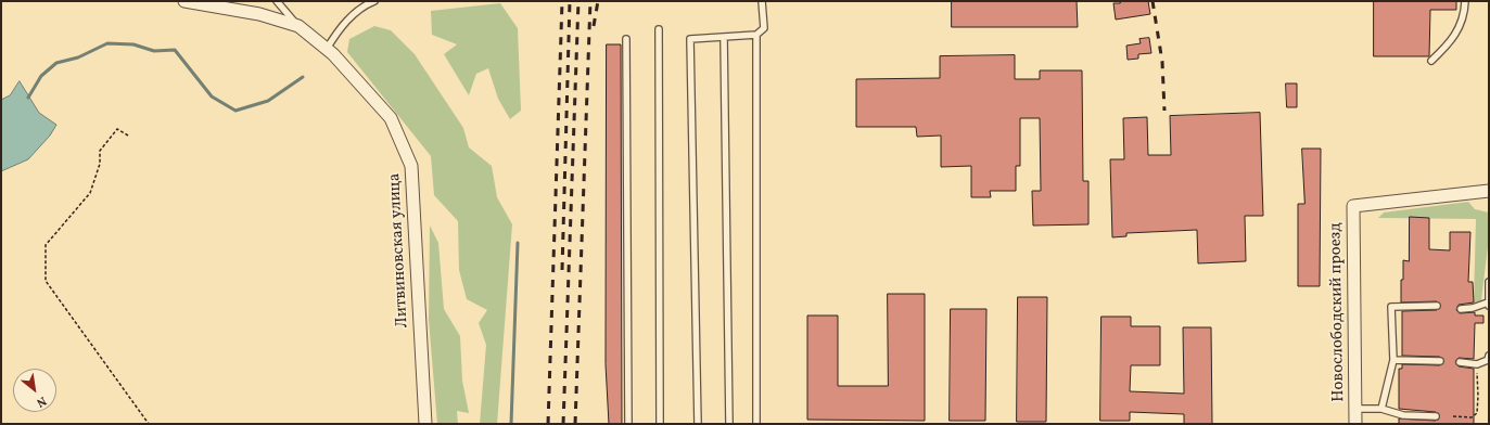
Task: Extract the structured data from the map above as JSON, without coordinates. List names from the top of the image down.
{
  "streets": {
    "street": ["Литвиновская улица", "Новослободский проезд"]
  },
  "north": "bottom right"
}
